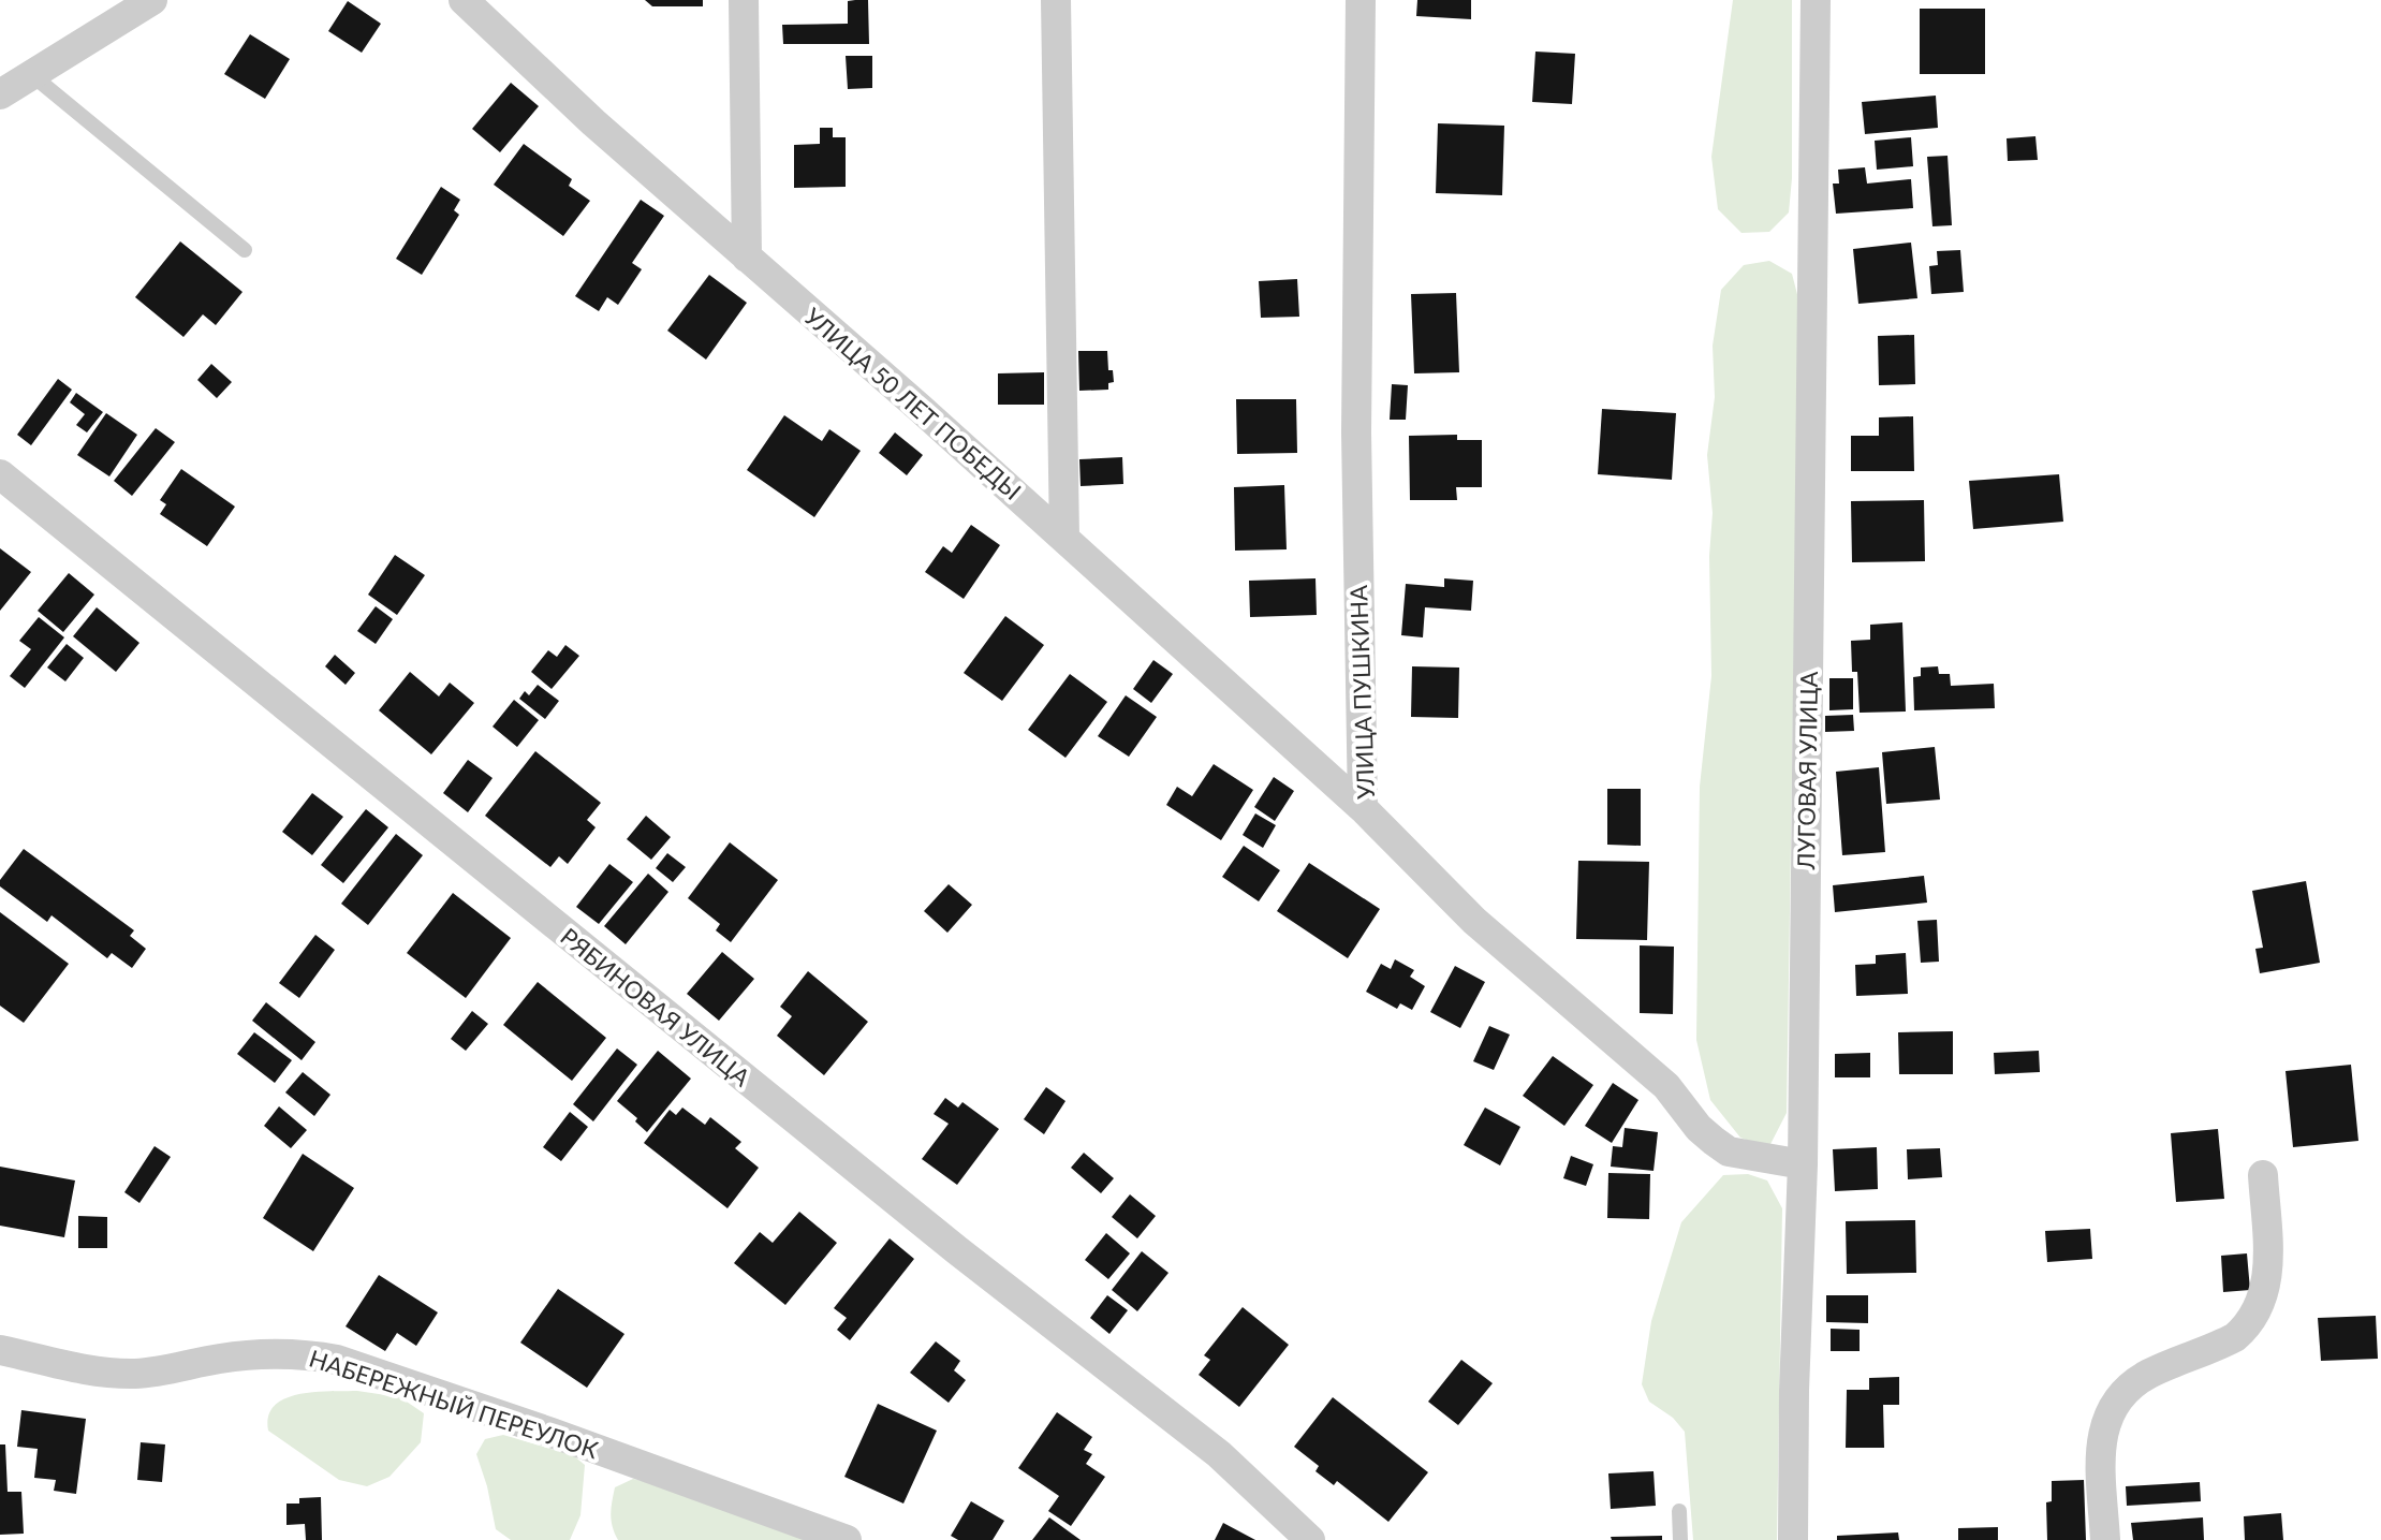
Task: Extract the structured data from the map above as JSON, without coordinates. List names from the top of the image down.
{
  "streets": {
    "street": [
      "УЛИЦА 50 ЛЕТ ПОБЕДЫ",
      "УЛИЦА ПУШКИНА",
      "ЛУГОВАЯ УЛИЦА",
      "РЯБИНОВАЯ УЛИЦА",
      "НАБЕРЕЖНЫЙ ПЕРЕУЛОК"
    ]
  },
  "crossings": [
    ["УЛИЦА 50 ЛЕТ ПОБЕДЫ", "УЛИЦА ПУШКИНА"],
    ["УЛИЦА ПУШКИНА", "ЛУГОВАЯ УЛИЦА"]
  ]
}
